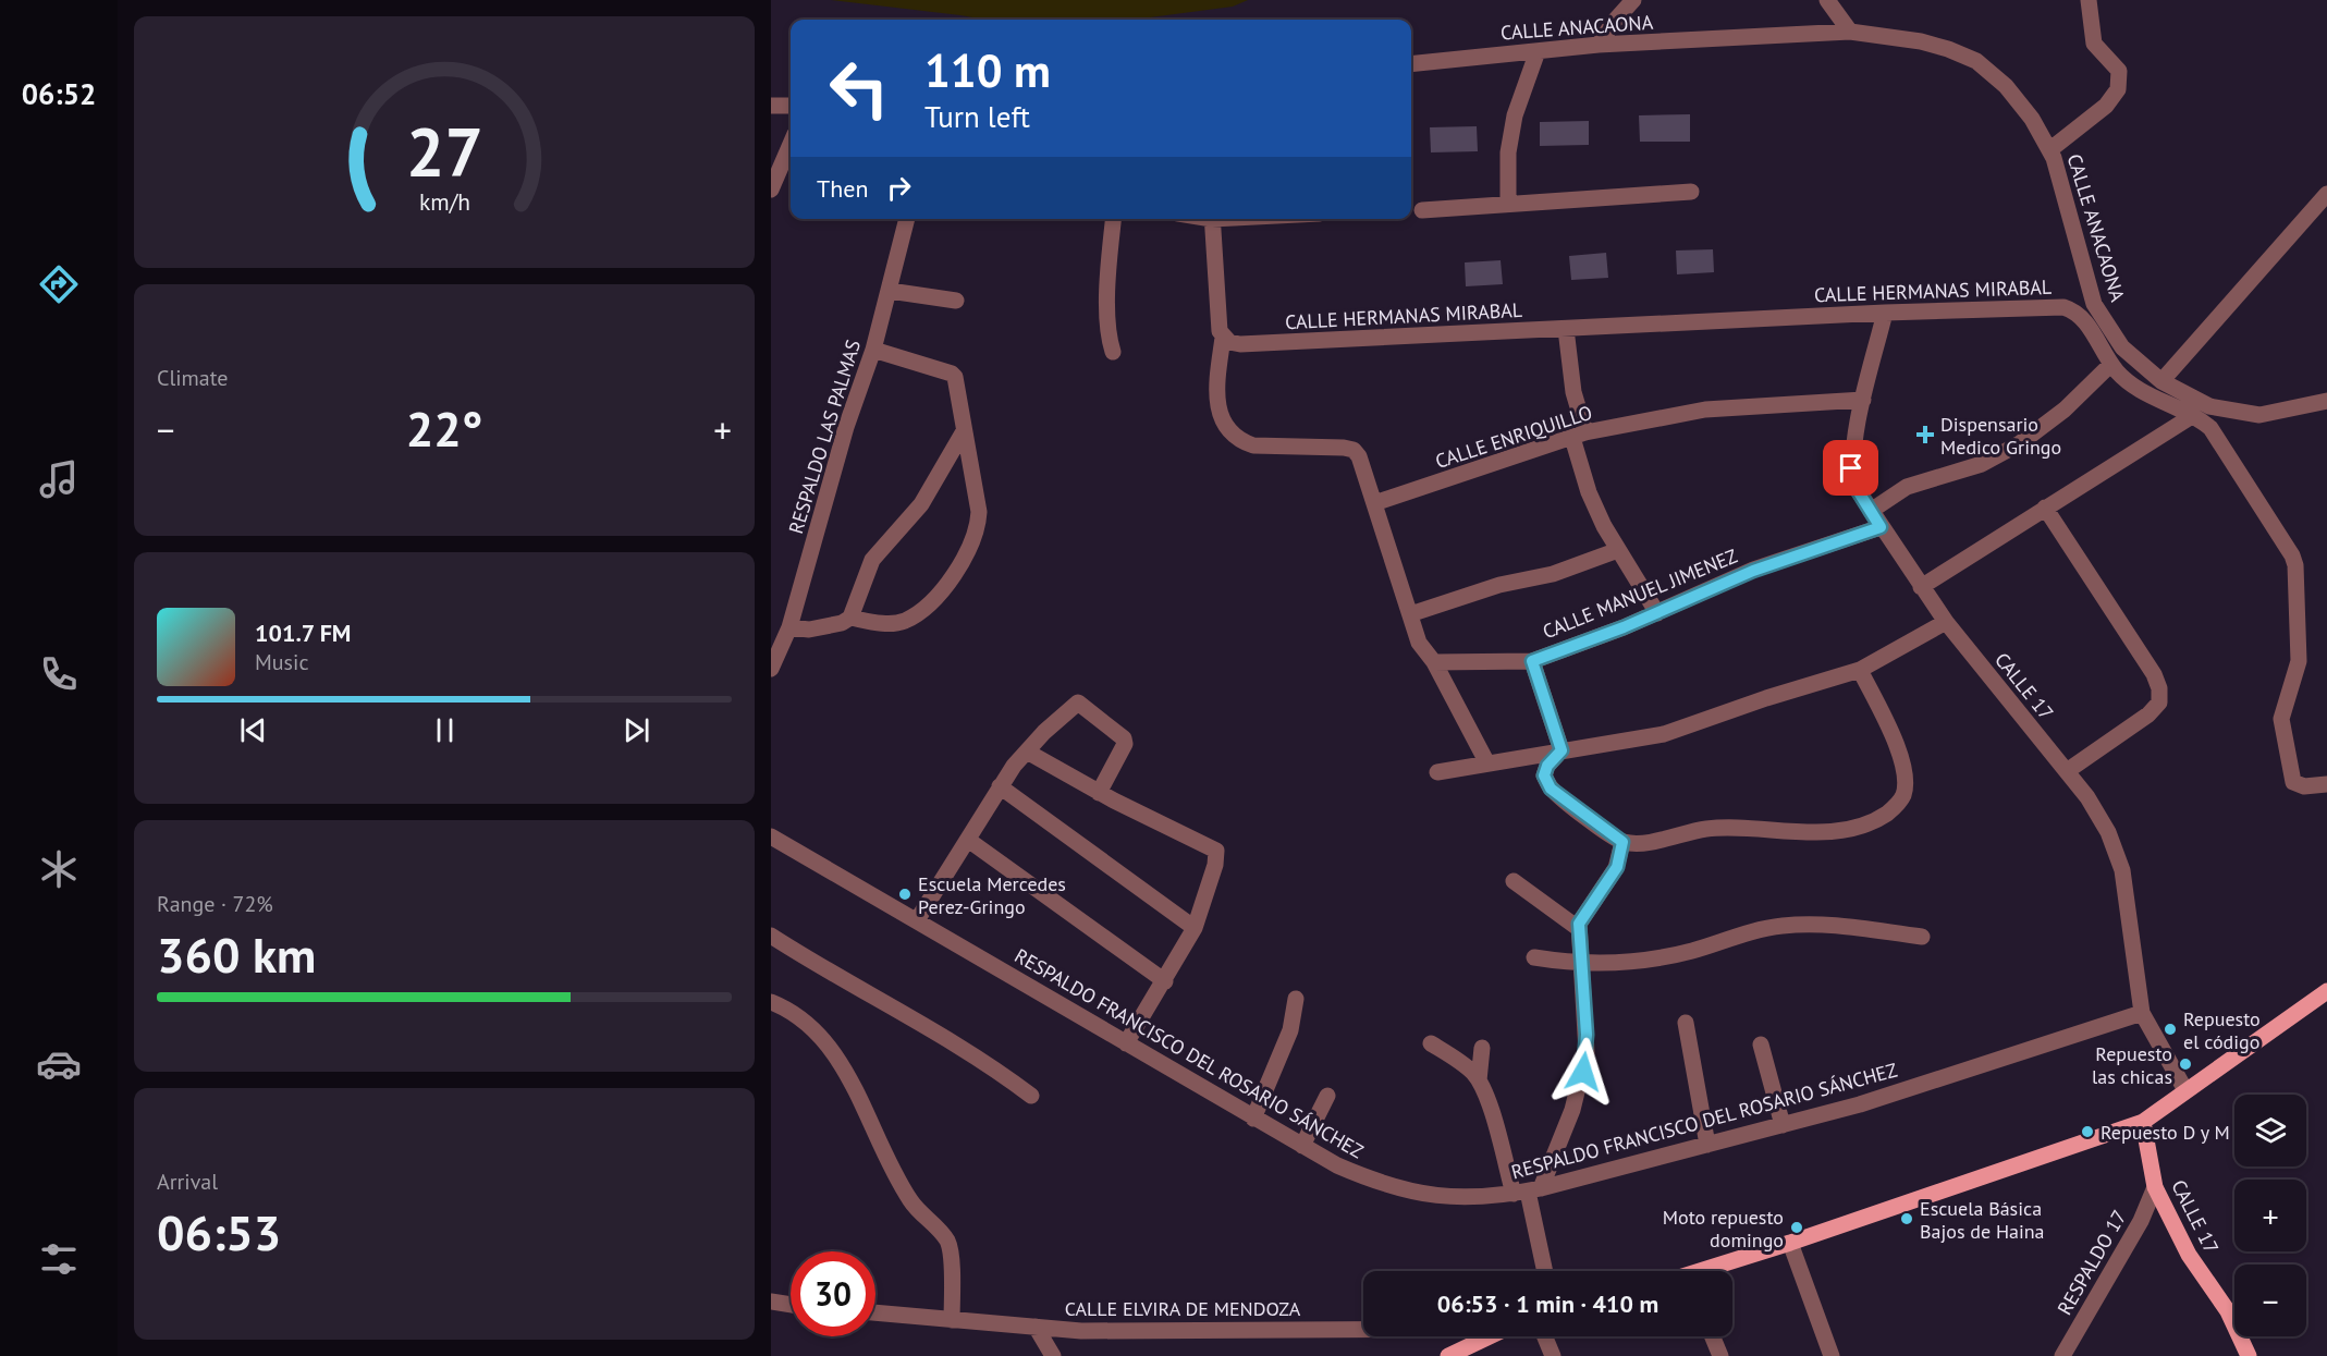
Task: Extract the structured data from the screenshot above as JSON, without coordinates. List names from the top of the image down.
{
  "streets": {
    "main road": ["CALLE 17"],
    "street": [
      "CALLE ANACAONA",
      "CALLE HERMANAS MIRABAL",
      "RESPALDO LAS PALMAS",
      "CALLE ENRIQUILLO",
      "CALLE MANUEL JIMENEZ",
      "RESPALDO FRANCISCO DEL ROSARIO SÁNCHEZ",
      "RESPALDO 17",
      "CALLE ELVIRA DE MENDOZA"
    ]
  },
  "crossings": [
    ["CALLE HERMANAS MIRABAL", "CALLE 17"],
    ["CALLE ENRIQUILLO", "CALLE 17"],
    ["CALLE MANUEL JIMENEZ", "CALLE 17"],
    ["CALLE 17", "RESPALDO FRANCISCO DEL ROSARIO SÁNCHEZ"],
    ["CALLE 17", "RESPALDO 17"]
  ],
  "places": {
    "health": ["Dispensario Medico Gringo"],
    "other": [
      "Escuela Mercedes Perez-Gringo",
      "Repuesto el código",
      "Repuesto las chicas",
      "Repuesto D y M",
      "Escuela Básica Bajos de Haina",
      "Moto repuesto domingo"
    ]
  },
  "page": {
    "tabs": "06:52",
    "turn": ["110 m", "Turn left"],
    "then": "Then",
    "tile": [
      "Climate",
      ["Range · 72%", "360 km"],
      ["Arrival", "06:53"]
    ],
    "heat": ["−", "22°", "+"],
    "song": ["101.7 FM", "Music"],
    "map_buttons": ["+", "−"],
    "limit": "30",
    "trip": "06:53 · 1 min · 410 m",
    "gauge": ["27", "km/h"]
  }
}
